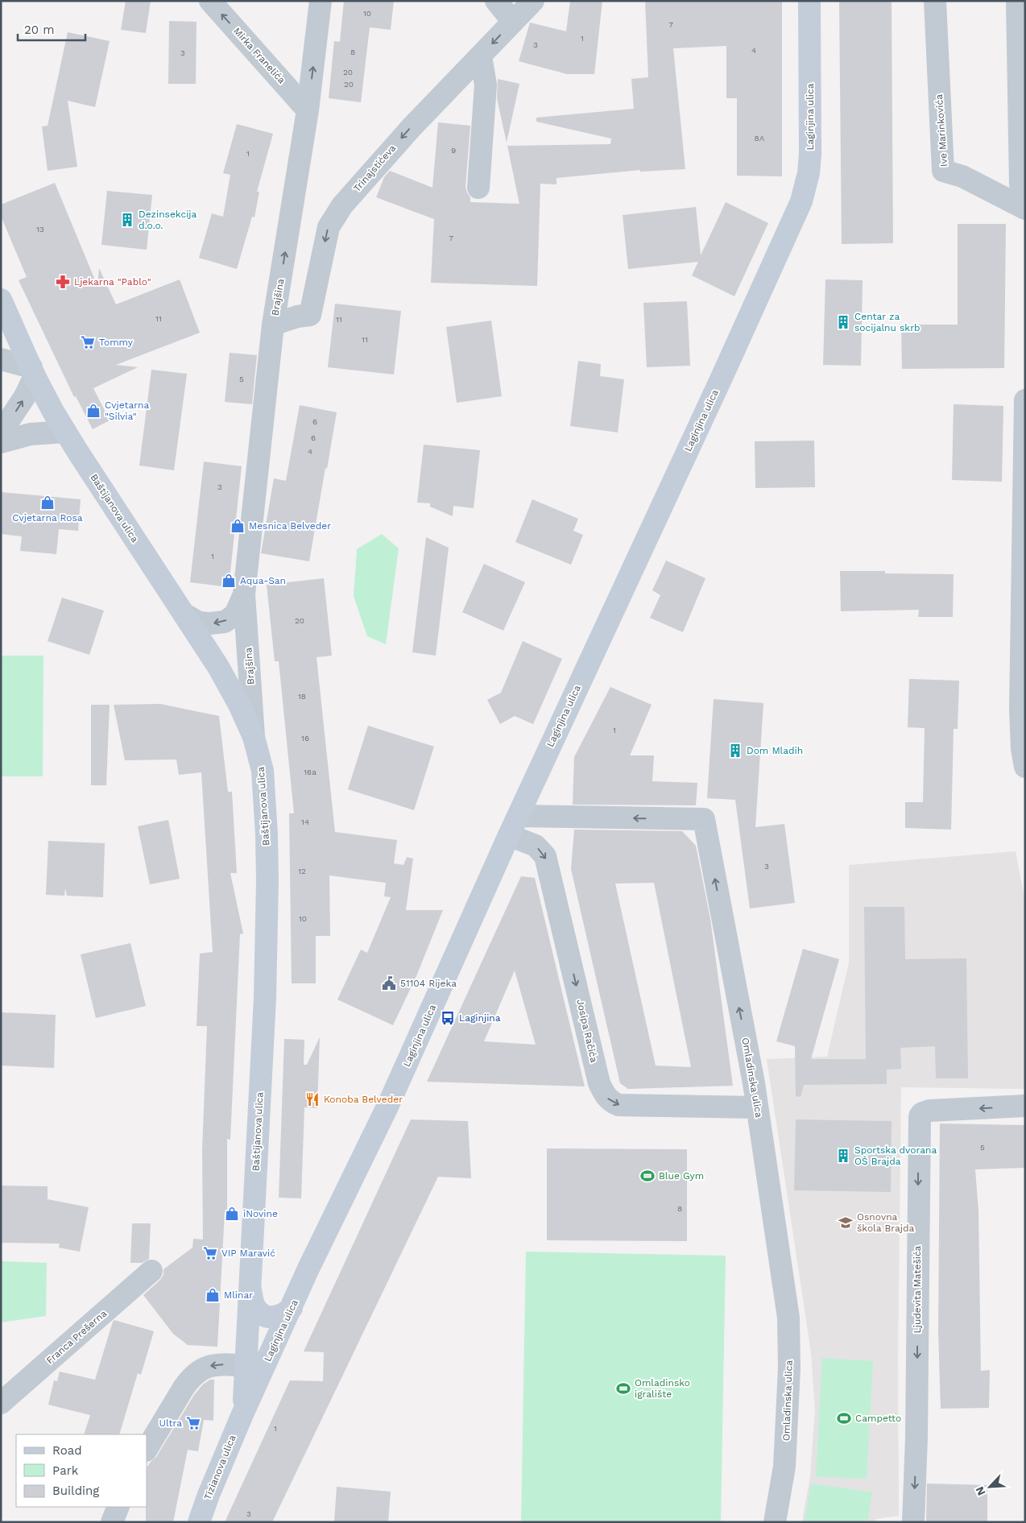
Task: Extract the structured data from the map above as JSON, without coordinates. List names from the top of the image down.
{
  "streets": {
    "main road": ["Laginjina ulica", "Baštijanova ulica", "Tizianova ulica"],
    "street": [
      "Mirka Franelića",
      "Ive Marinkovića",
      "Trinajstićeva",
      "Brajšina",
      "Josipa Račića",
      "Omladinska ulica",
      "Ljudevita Matešića",
      "Franca Prešerna"
    ]
  },
  "crossings": [
    ["Mirka Franelića", "Brajšina"],
    ["Laginjina ulica", "Baštijanova ulica"],
    ["Laginjina ulica", "Josipa Račića"],
    ["Laginjina ulica", "Omladinska ulica"],
    ["Laginjina ulica", "Tizianova ulica"],
    ["Trinajstićeva", "Brajšina"],
    ["Brajšina", "Baštijanova ulica"],
    ["Baštijanova ulica", "Tizianova ulica"],
    ["Josipa Račića", "Omladinska ulica"]
  ],
  "one_way": [
    "Mirka Franelića",
    "Trinajstićeva",
    "Josipa Račića",
    "Ljudevita Matešića"
  ],
  "places": {
    "building": [
      "Dezinsekcija d.o.o.",
      "Centar za socijalnu skrb",
      "Dom Mladih",
      "Sportska dvorana OŠ Brajda"
    ],
    "pharmacy": ["Ljekarna \"Pablo\""],
    "supermarket": ["Tommy", "VIP Maravić", "Ultra"],
    "shop": [
      "Cvjetarna \"Silvia\"",
      "Cvjetarna Rosa",
      "Mesnica Belveder",
      "Aqua-San",
      "iNovine",
      "Mlinar"
    ],
    "public building": ["51104 Rijeka"],
    "bus stop": ["Laginjina"],
    "restaurant": ["Konoba Belveder"],
    "sports": ["Blue Gym", "Omladinsko igralište", "Campetto"],
    "school or university": ["Osnovna škola Brajda"]
  },
  "house_numbers": [
    "10",
    "7",
    "1",
    "3",
    "4",
    "8",
    "3",
    "20",
    "20",
    "8A",
    "9",
    "1",
    "13",
    "7",
    "11",
    "11",
    "11",
    "5",
    "6",
    "6",
    "4",
    "3",
    "1",
    "20",
    "18",
    "1",
    "16",
    "16a",
    "14",
    "3",
    "12",
    "10",
    "5",
    "8",
    "1",
    "3"
  ],
  "legend": ["Road", "Park", "Building"],
  "scale_bar": "20 m",
  "north": "bottom left"
}
